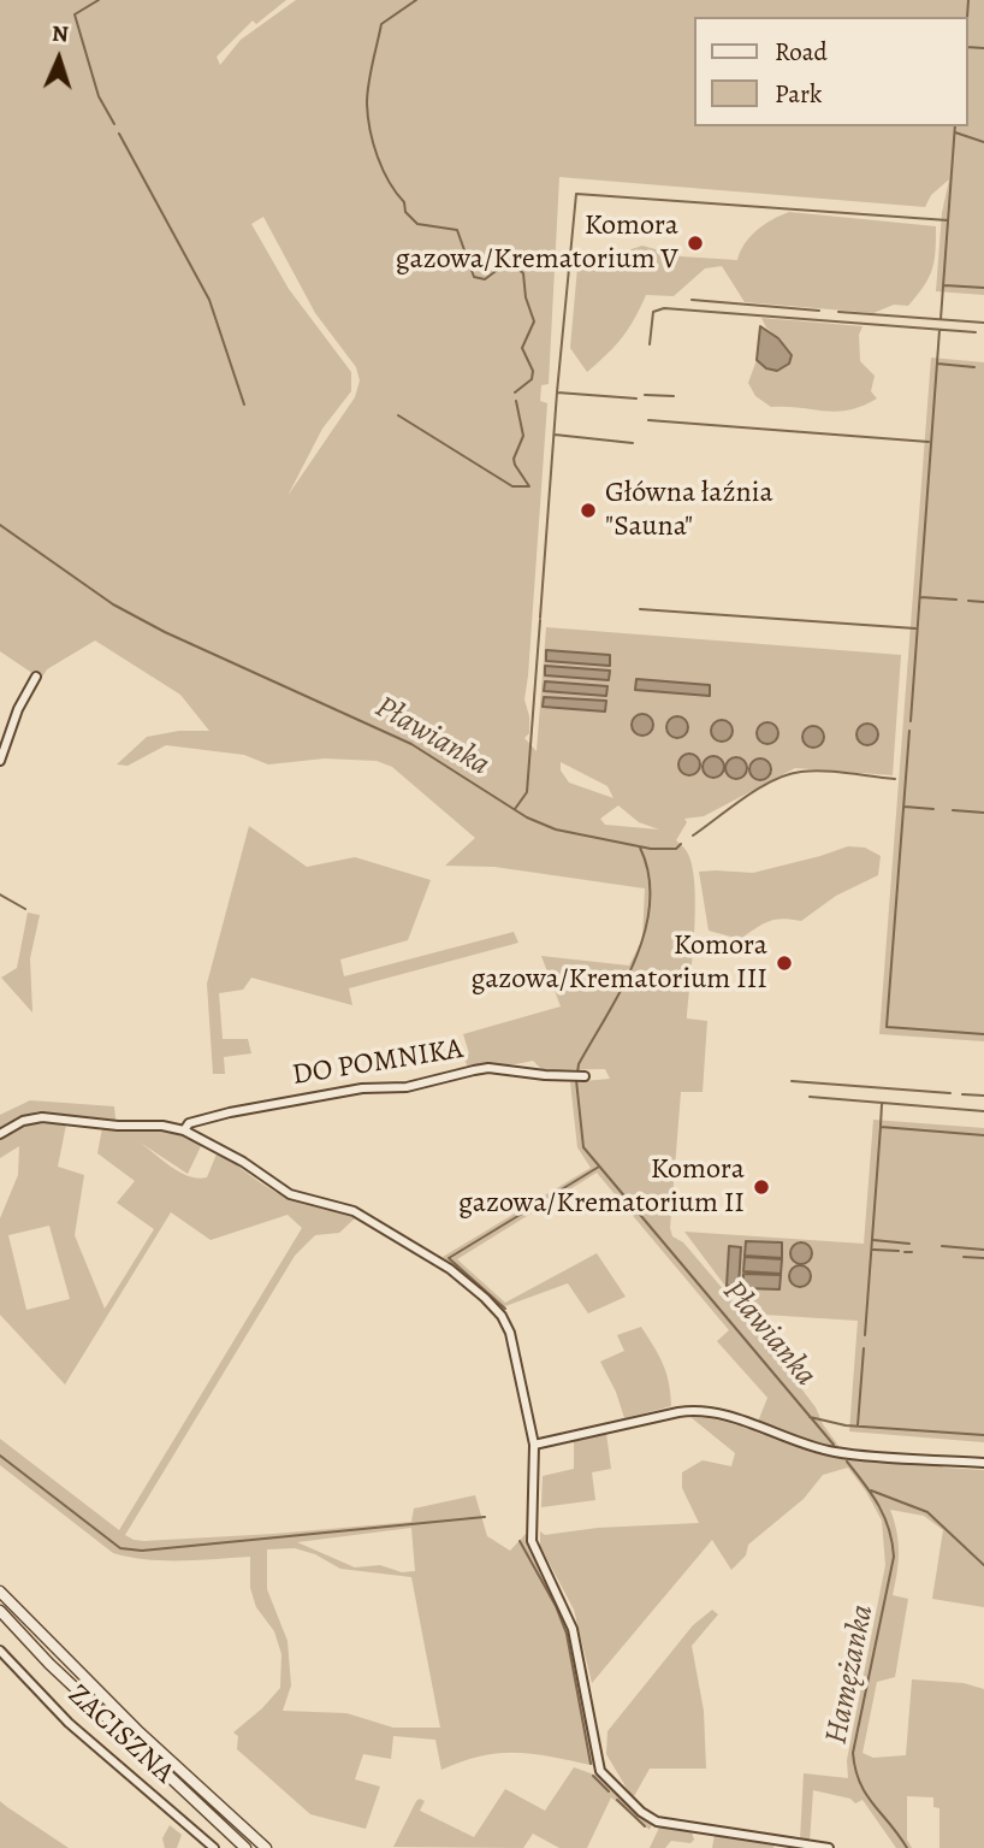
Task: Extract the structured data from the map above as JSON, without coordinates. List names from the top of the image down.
{
  "streets": {
    "street": ["DO POMNIKA", "ZACISZNA"]
  },
  "water": ["Pławianka", "Hamężanka"],
  "places": [
    "Komora gazowa/Krematorium V",
    "Główna łaźnia \"Sauna\"",
    "Komora gazowa/Krematorium III",
    "Komora gazowa/Krematorium II"
  ],
  "legend": ["Road", "Park"],
  "north": "top"
}
